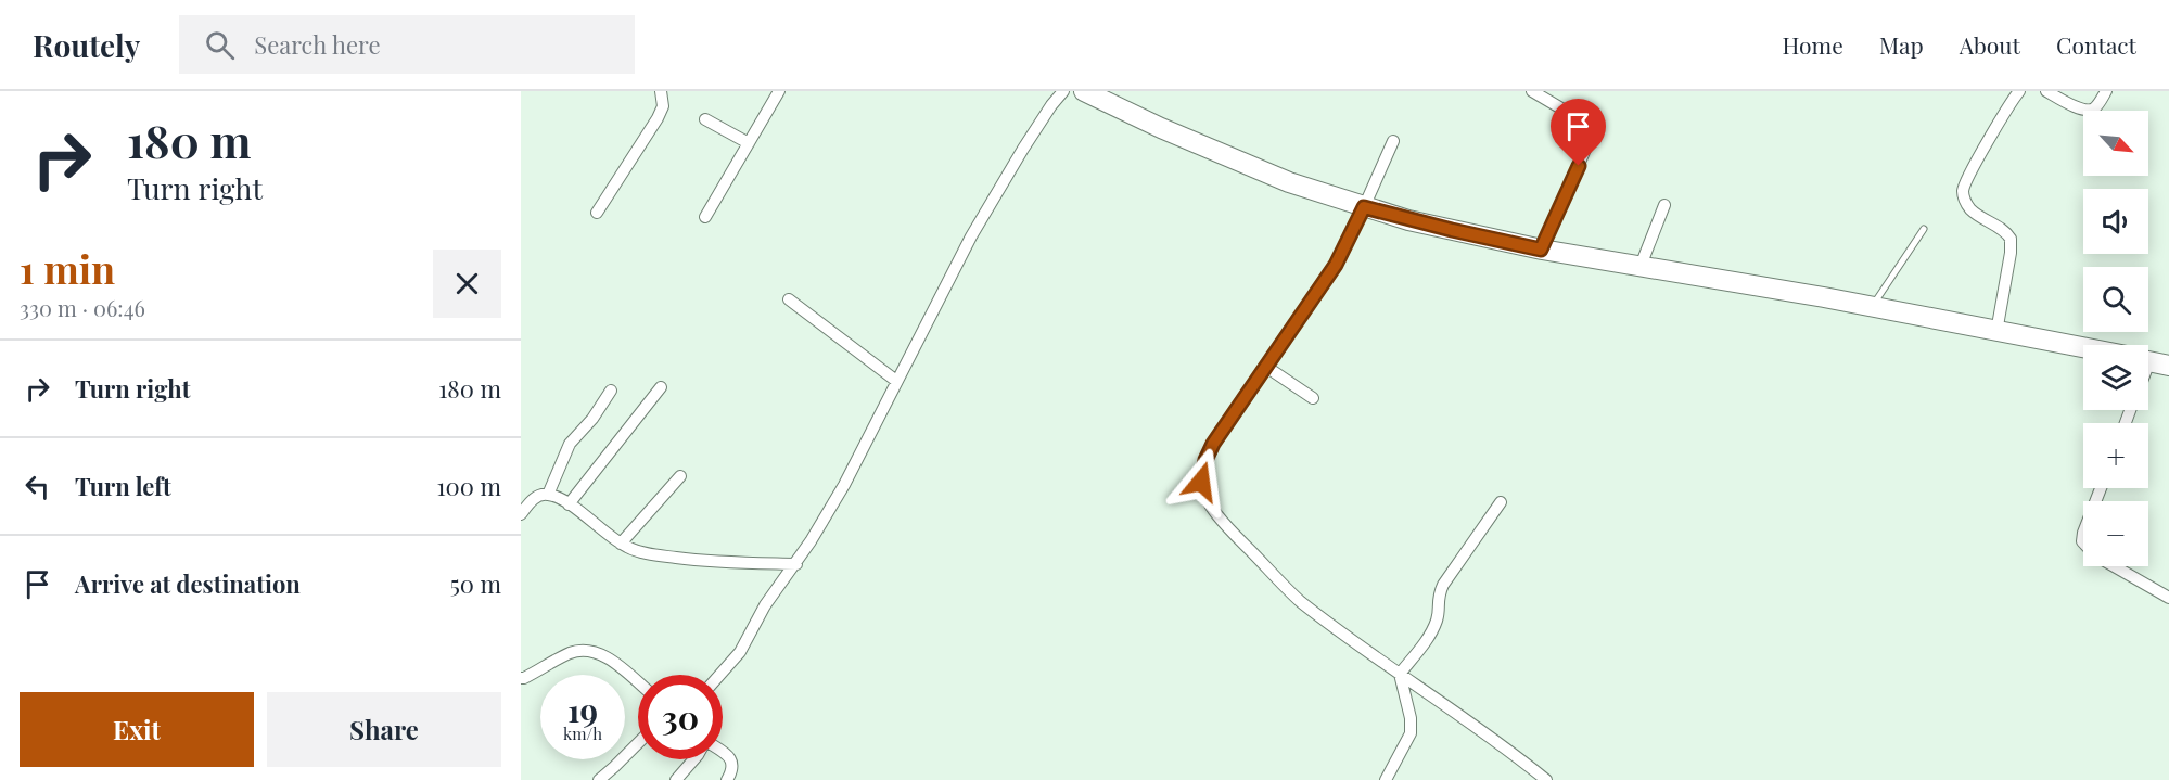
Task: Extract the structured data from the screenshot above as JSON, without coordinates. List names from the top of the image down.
{
  "north": "bottom right",
  "page": {
    "header": "Routely",
    "search": "Search here",
    "nav": [
      "Home",
      "Map",
      "About",
      "Contact"
    ],
    "turn": ["180 m", "Turn right"],
    "map_buttons": ["+", "−"],
    "heading": ["1 min", "330 m · 06:46"],
    "list": [
      {
        "name": "Turn right",
        "value": "180 m"
      },
      {
        "name": "Turn left",
        "value": "100 m"
      },
      {
        "name": "Arrive at destination",
        "value": "50 m"
      }
    ],
    "speed": "19 km/h",
    "limit": "30",
    "buttons": ["Exit", "Share"]
  }
}
